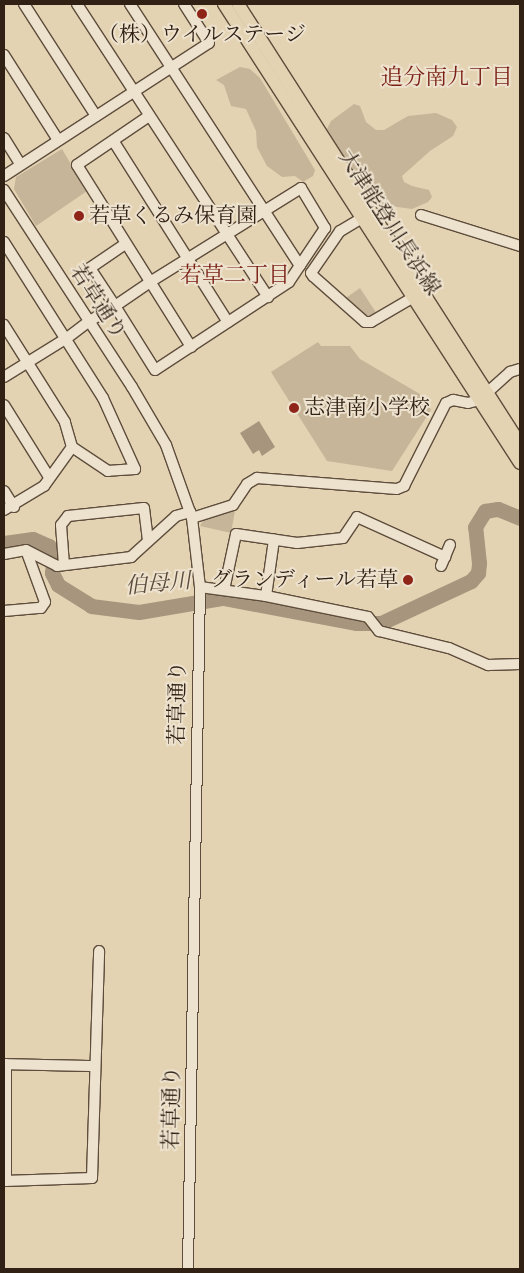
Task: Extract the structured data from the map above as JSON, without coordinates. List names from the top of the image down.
{
  "streets": {
    "main road": ["大津能登川長浜線"],
    "street": ["若草通り"]
  },
  "districts": ["追分南九丁目", "若草二丁目"],
  "water": ["伯母川"],
  "places": [
    "（株）ウイルステージ",
    "若草くるみ保育園",
    "志津南小学校",
    "グランディール若草"
  ]
}
